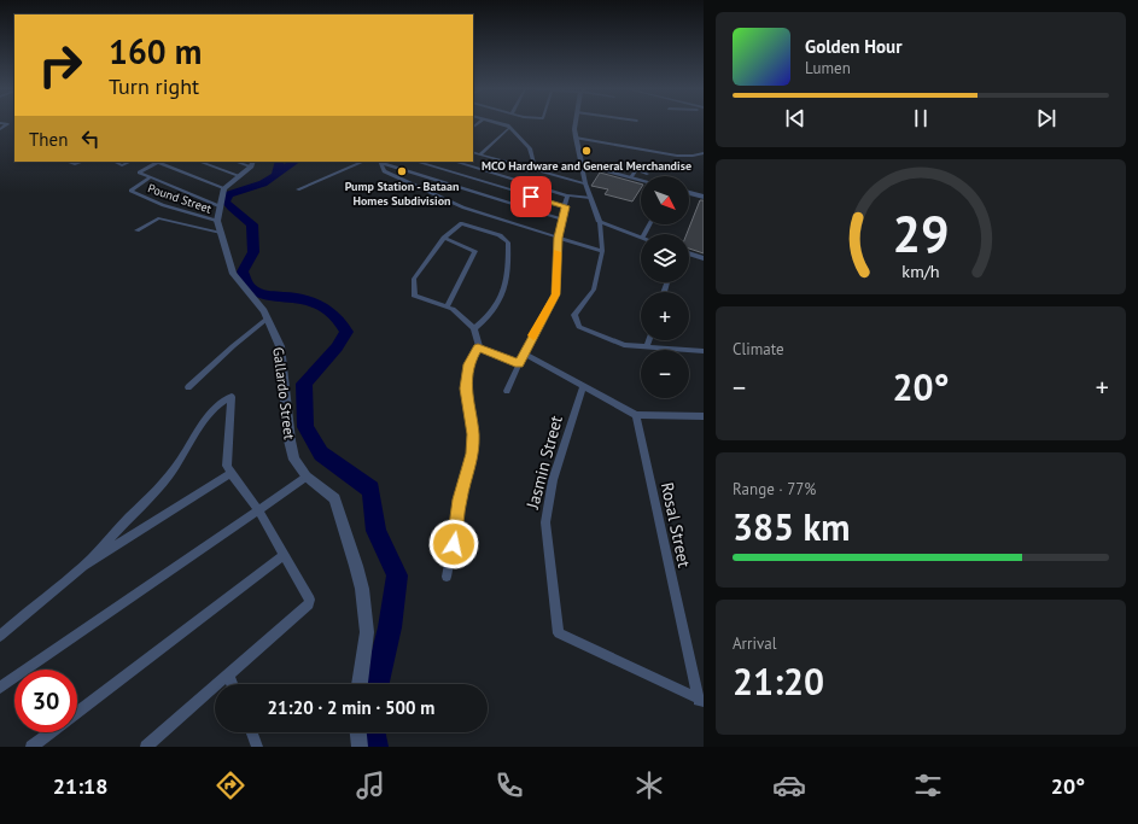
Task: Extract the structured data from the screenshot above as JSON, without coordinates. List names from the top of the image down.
{
  "streets": {
    "street": [
      "Pound Street",
      "Gallardo Street",
      "Jasmin Street",
      "Rosal Street"
    ]
  },
  "crossings": [
    ["Pound Street", "Gallardo Street"],
    ["Jasmin Street", "Rosal Street"]
  ],
  "places": ["MCO Hardware and General Merchandise", "Pump Station - Bataan Homes Subdivision"],
  "north": "bottom right",
  "page": {
    "turn": ["160 m", "Turn right"],
    "song": ["Golden Hour", "Lumen"],
    "then": "Then",
    "map_buttons": ["+", "−"],
    "tile": [
      "Climate",
      ["Range · 77%", "385 km"],
      ["Arrival", "21:20"]
    ],
    "heat": ["−", "20°", "+"],
    "limit": "30",
    "trip": "21:20 · 2 min · 500 m",
    "tabs": ["21:18", "20°"],
    "gauge": ["29", "km/h"]
  }
}
